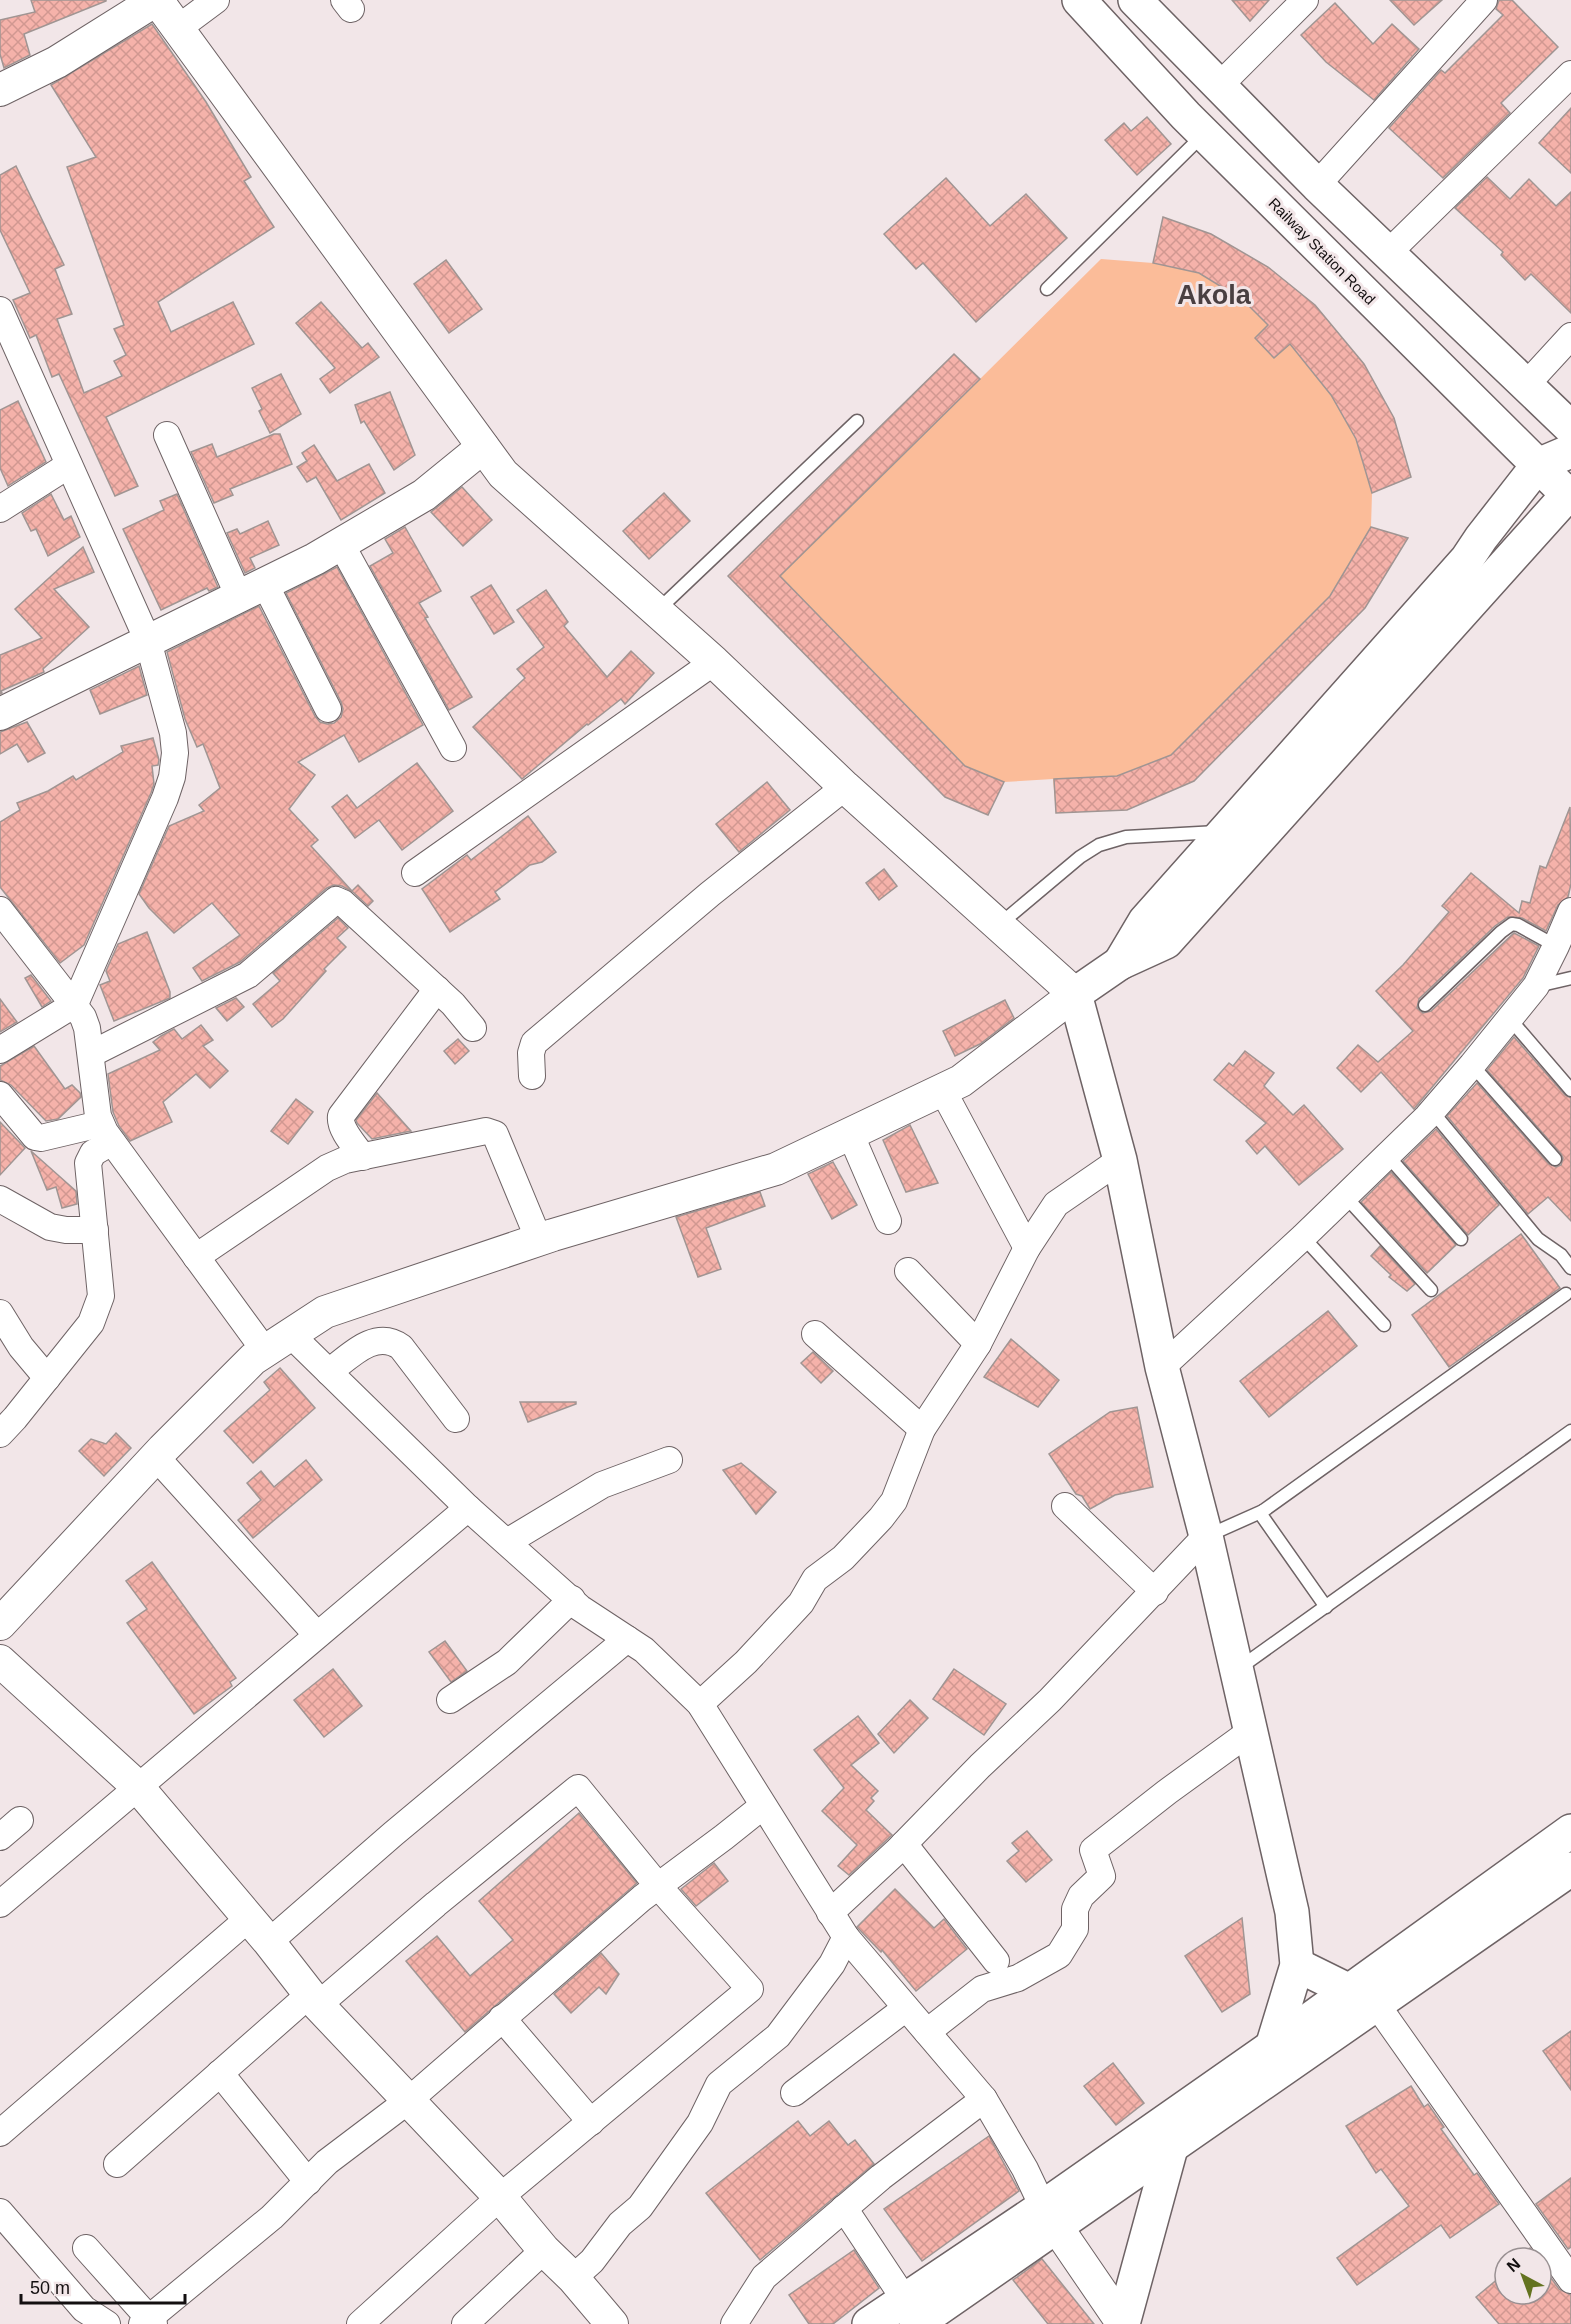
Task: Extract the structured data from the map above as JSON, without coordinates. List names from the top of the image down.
{
  "streets": {
    "main road": ["Railway Station Road"]
  },
  "districts": ["Akola"],
  "scale_bar": "50 m",
  "north": "top left"
}
